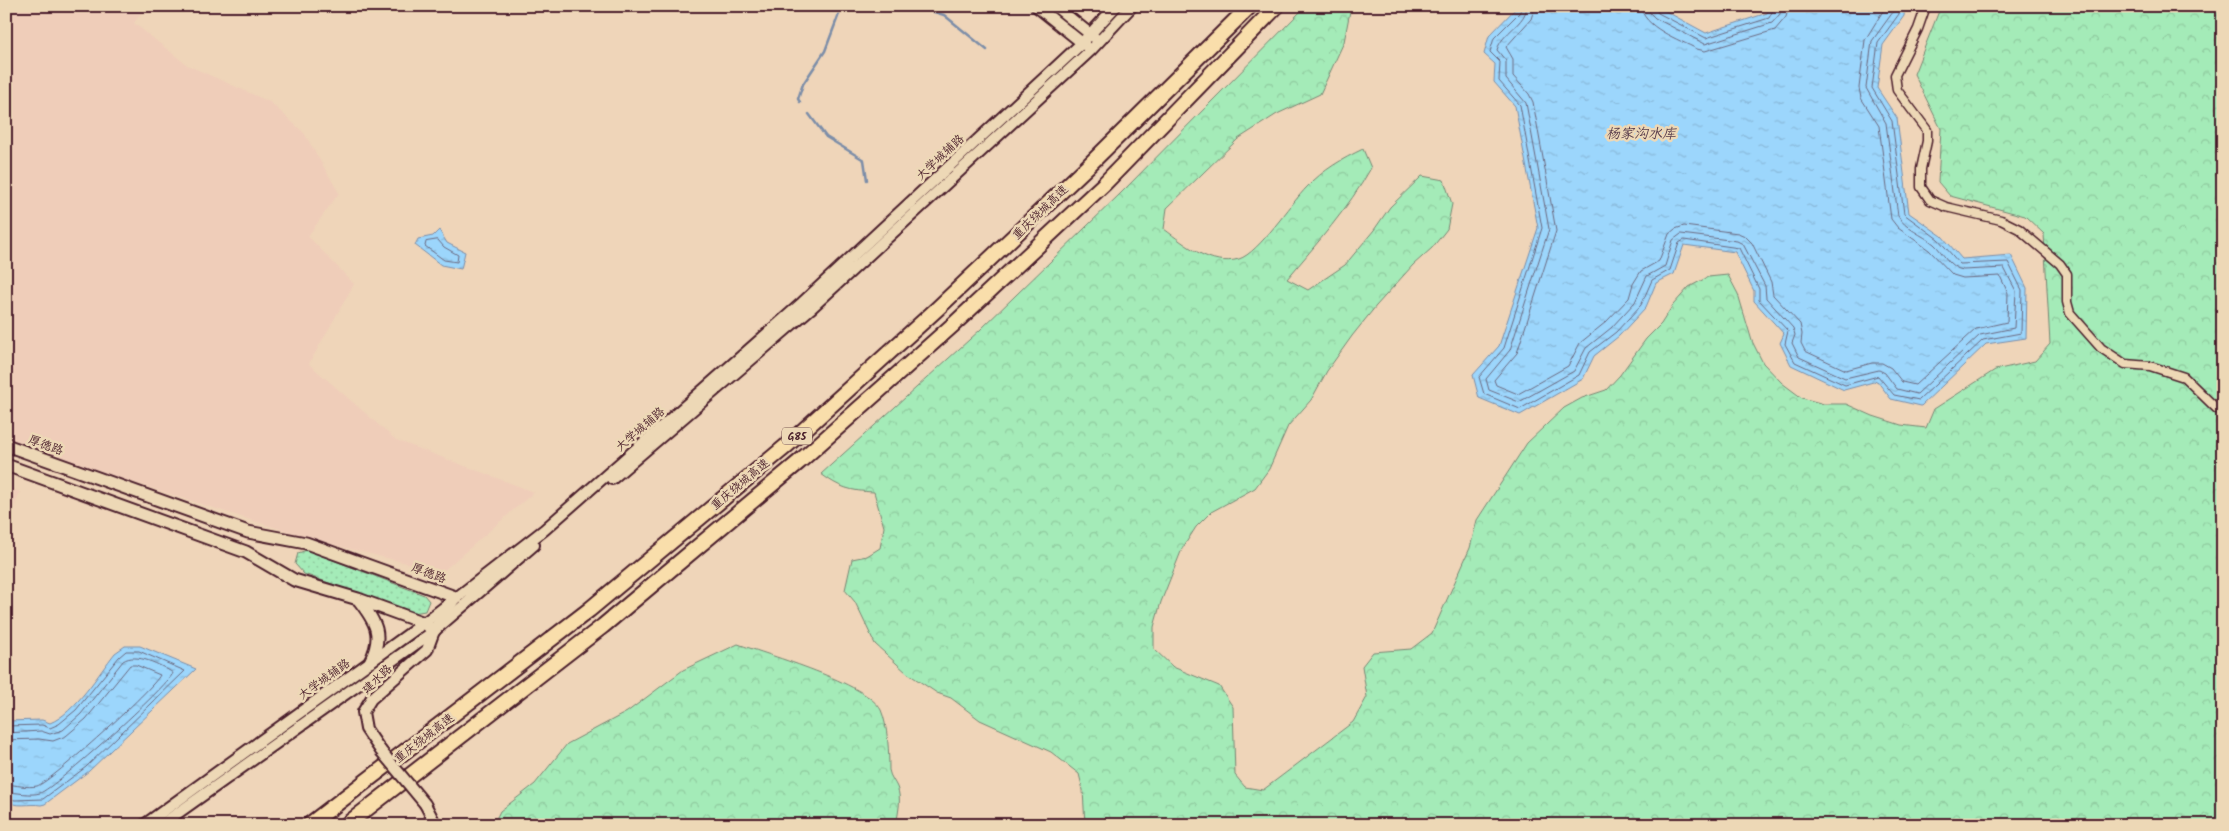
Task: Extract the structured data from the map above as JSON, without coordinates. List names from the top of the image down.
{
  "streets": {
    "highway": ["重庆绕城高速", "G85"],
    "main road": ["厚德路"],
    "street": ["大学城辅路", "建水路"]
  },
  "crossings": [
    ["大学城辅路", "厚德路"],
    ["大学城辅路", "建水路"],
    ["厚德路", "建水路"]
  ],
  "water": ["杨家沟水库"]
}
